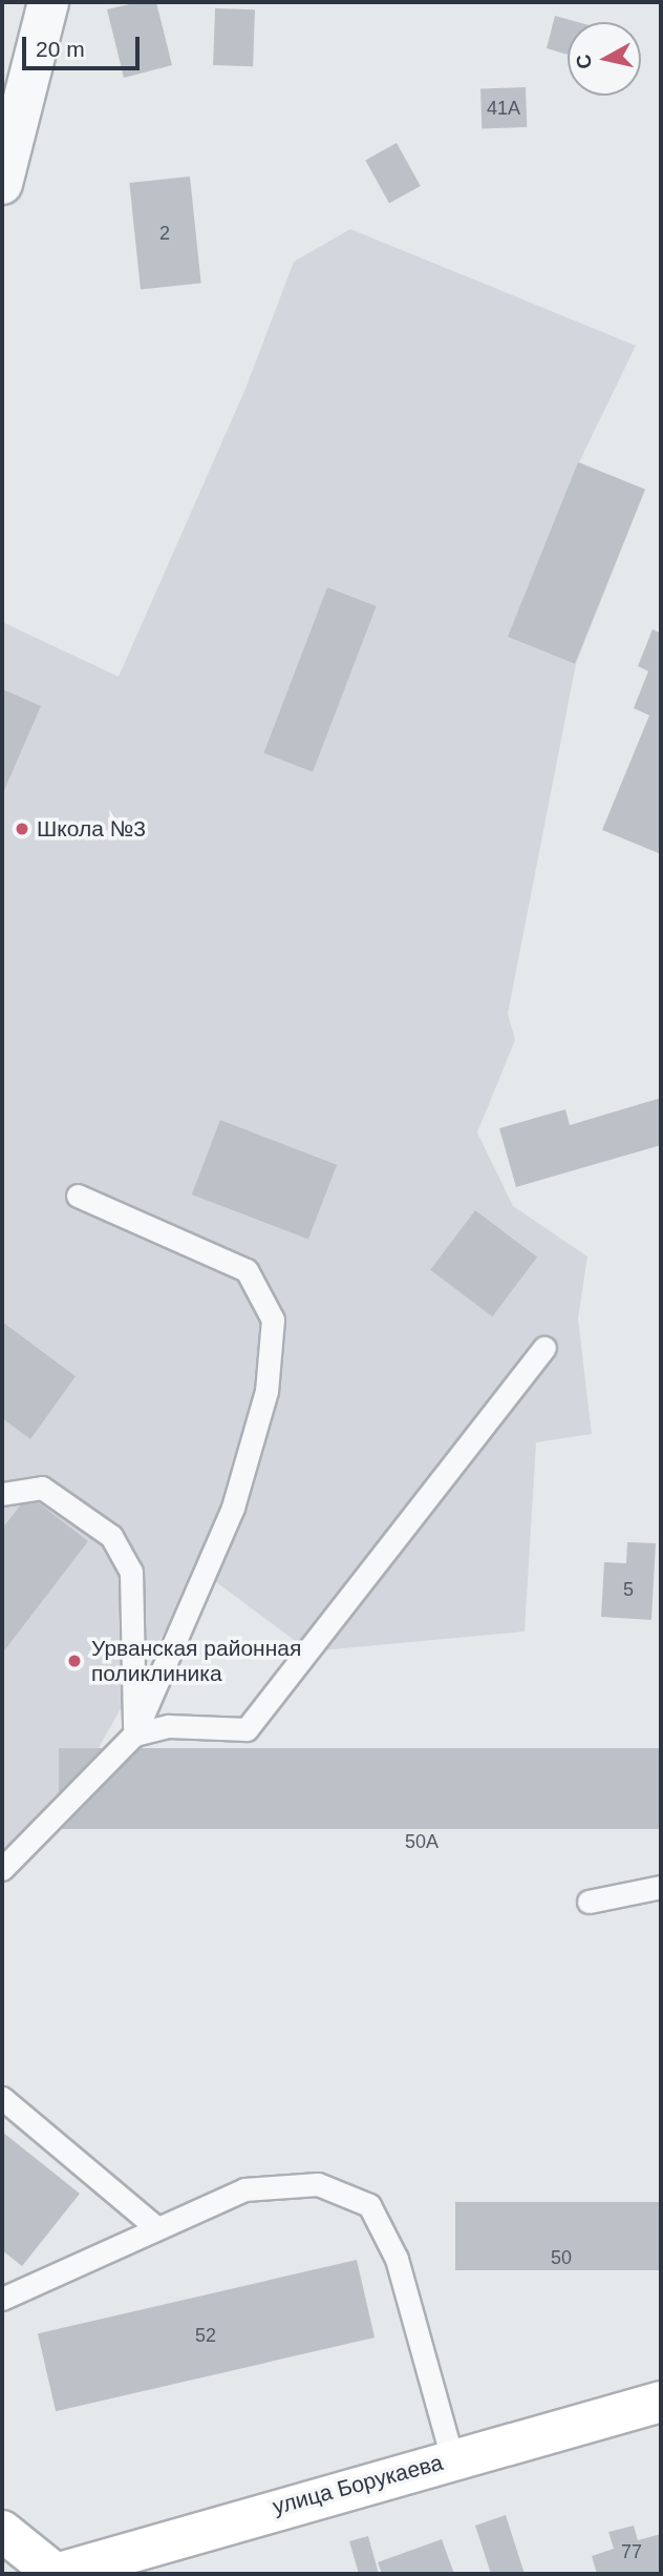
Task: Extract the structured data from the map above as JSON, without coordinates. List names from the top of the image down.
{
  "streets": {
    "street": ["улица Борукаева"]
  },
  "places": ["Школа №3", "Урванская районная поликлиника"],
  "house_numbers": [
    "41А",
    "2",
    "5",
    "50А",
    "50",
    "52",
    "77"
  ],
  "scale_bar": "20 m",
  "north": "left"
}
